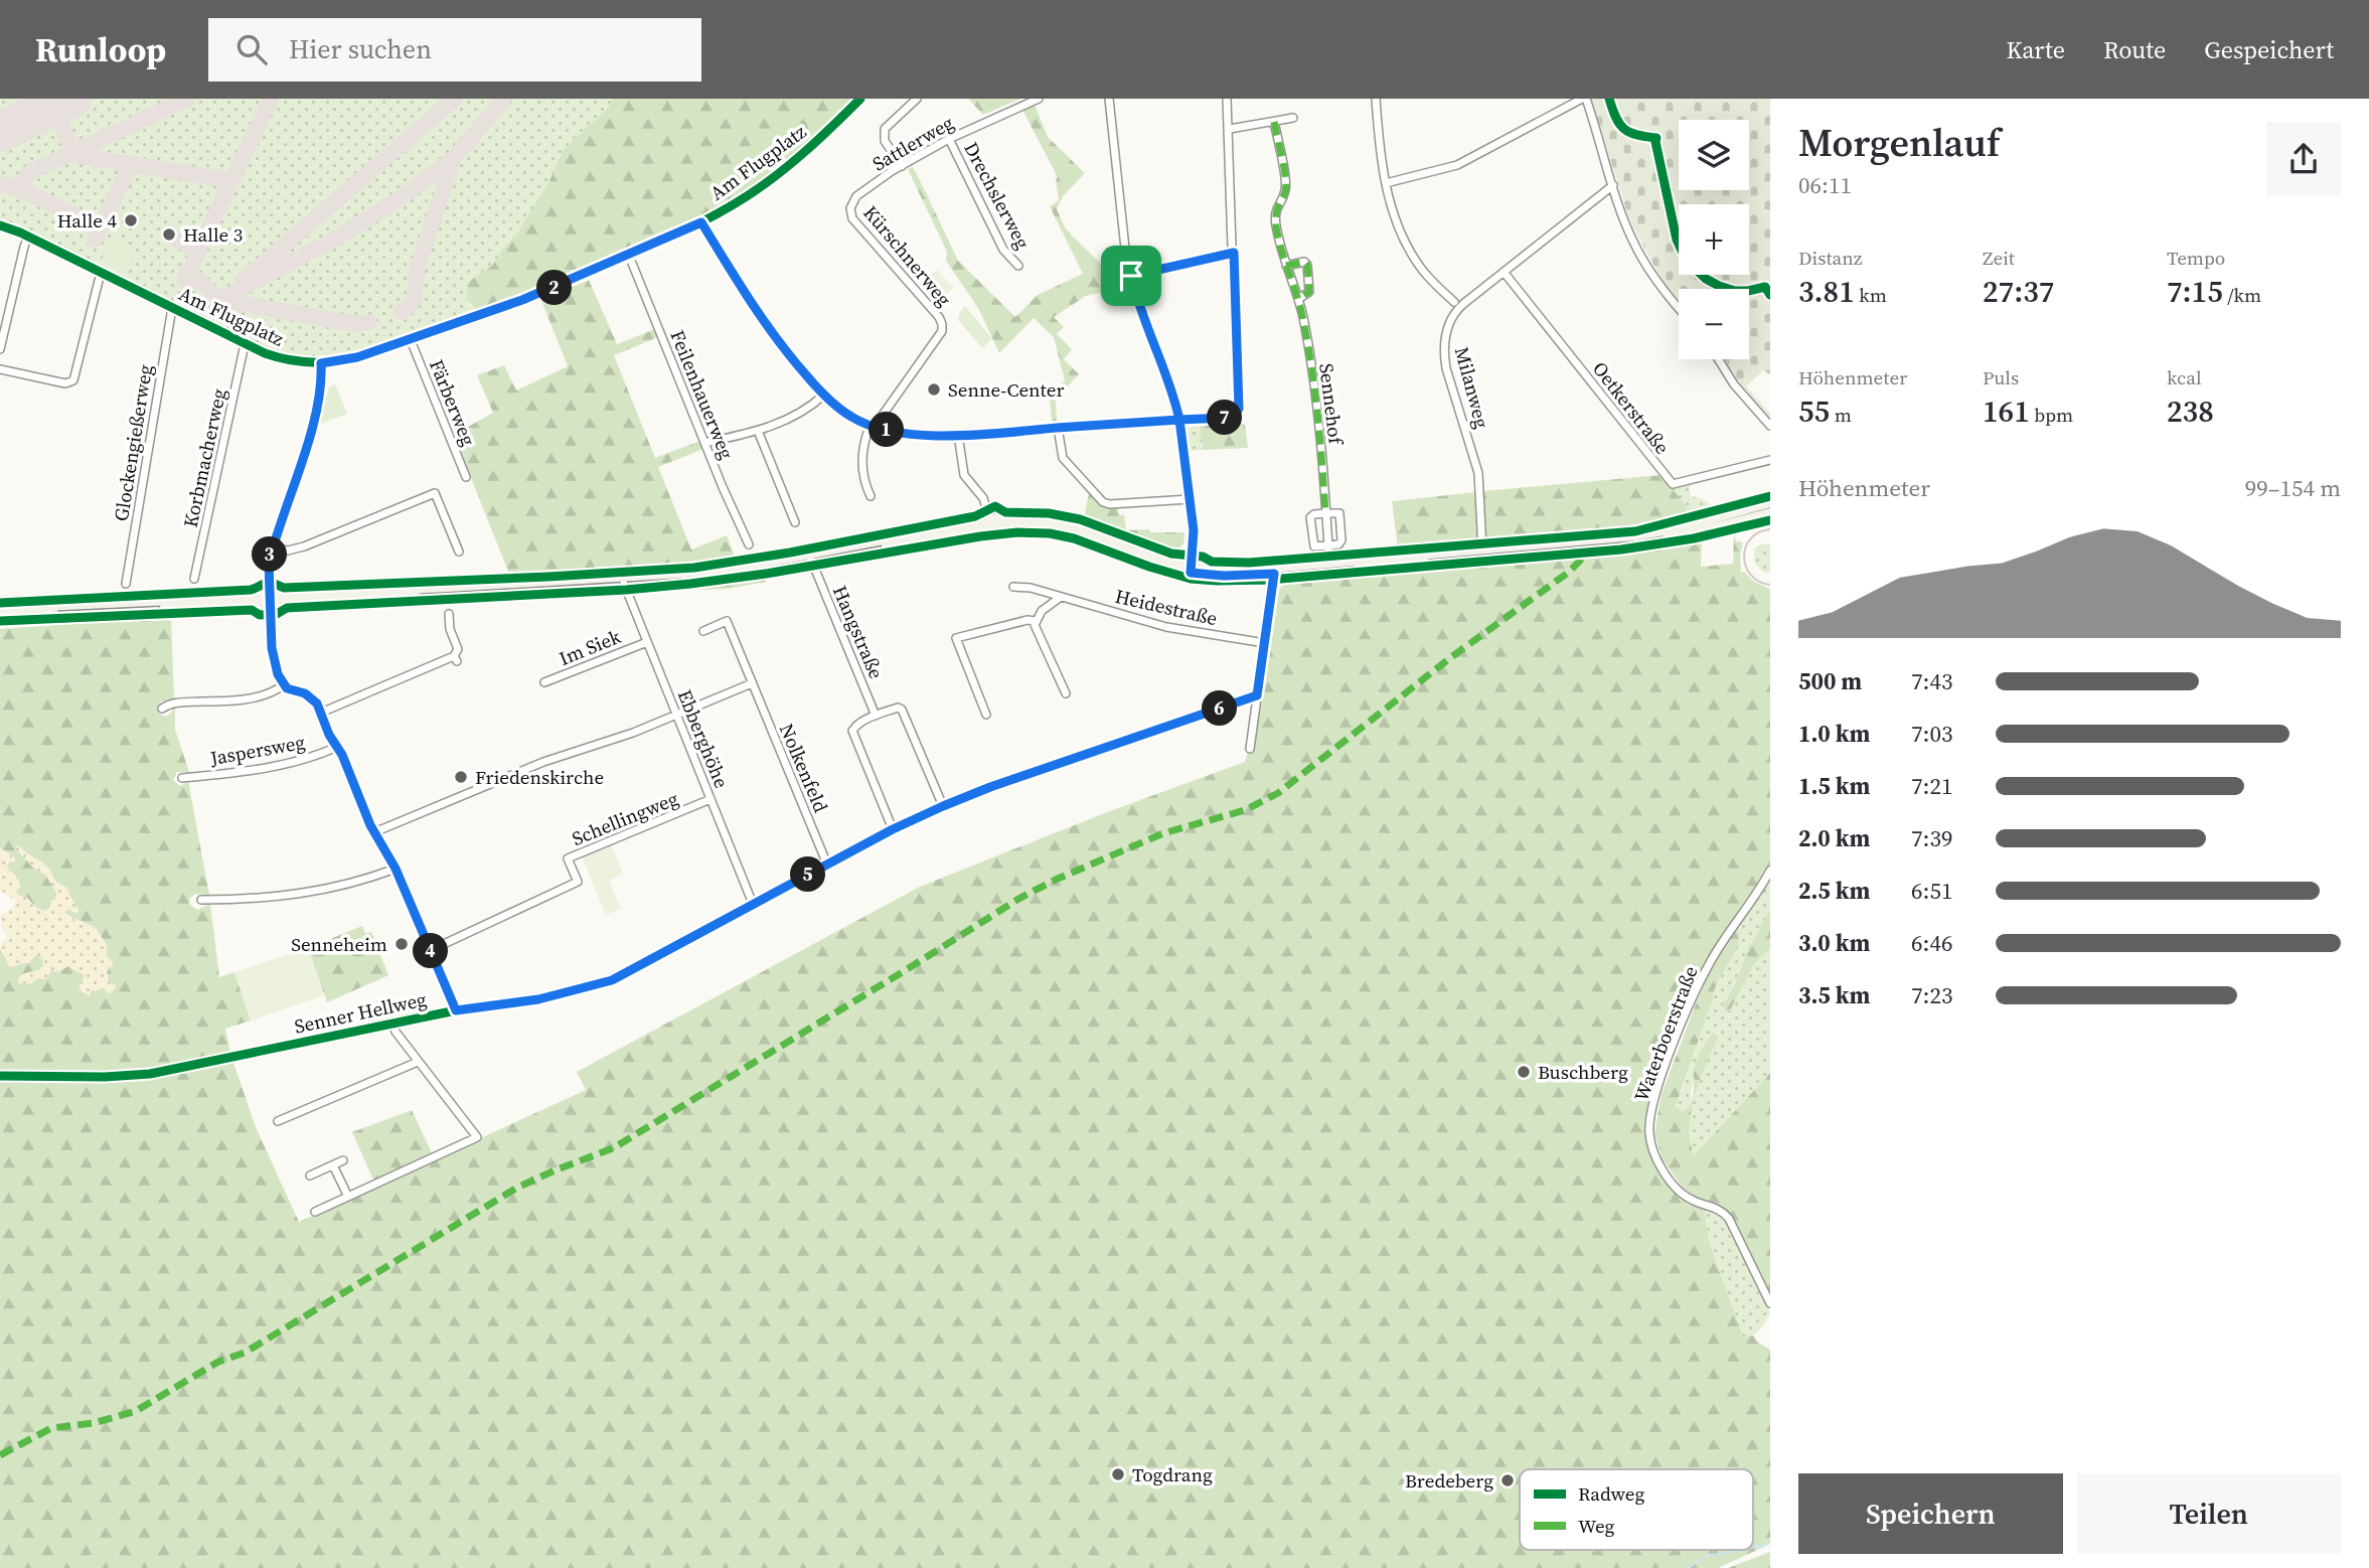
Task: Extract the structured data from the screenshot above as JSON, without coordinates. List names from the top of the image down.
{
  "streets": {
    "street": [
      "Sattlerweg",
      "Am Flugplatz",
      "Drechslerweg",
      "Kürschnerweg",
      "Milanweg",
      "Feilenhauerweg",
      "Färberweg",
      "Sennehof",
      "Oetkerstraße",
      "Glockengießerweg",
      "Korbmacherweg",
      "Heidestraße",
      "Hangstraße",
      "Im Siek",
      "Ebberghöhe",
      "Jaspersweg",
      "Nolkenfeld",
      "Schellingweg",
      "Senner Hellweg",
      "Waterboerstraße"
    ]
  },
  "crossings": [
    ["Sattlerweg", "Drechslerweg"],
    ["Sattlerweg", "Kürschnerweg"],
    ["Am Flugplatz", "Feilenhauerweg"],
    ["Am Flugplatz", "Färberweg"],
    ["Am Flugplatz", "Glockengießerweg"],
    ["Am Flugplatz", "Korbmacherweg"],
    ["Milanweg", "Oetkerstraße"],
    ["Im Siek", "Ebberghöhe"],
    ["Ebberghöhe", "Schellingweg"],
    ["Ebberghöhe", "Senner Hellweg"],
    ["Nolkenfeld", "Senner Hellweg"]
  ],
  "places": [
    "Halle 4",
    "Halle 3",
    "Senne-Center",
    "Friedenskirche",
    "Senneheim",
    "Buschberg",
    "Togdrang",
    "Bredeberg"
  ],
  "legend": ["Radweg", "Weg"],
  "page": {
    "header": "Runloop",
    "search": "Hier suchen",
    "nav": ["Karte", "Route", "Gespeichert"],
    "heading": ["Morgenlauf", "06:11"],
    "map_buttons": ["+", "−"],
    "stats": [
      ["Distanz", "3.81 km"],
      ["Zeit", "27:37"],
      ["Tempo", "7:15 /km"],
      ["Höhenmeter", "55 m"],
      ["Puls", "161 bpm"],
      ["kcal", "238"]
    ],
    "pins": [
      "2",
      "7",
      "1",
      "3",
      "6",
      "5",
      "4"
    ],
    "chart": ["Höhenmeter", "99–154 m"],
    "list": [
      {
        "name": "500 m",
        "note": "7:43"
      },
      {
        "name": "1.0 km",
        "note": "7:03"
      },
      {
        "name": "1.5 km",
        "note": "7:21"
      },
      {
        "name": "2.0 km",
        "note": "7:39"
      },
      {
        "name": "2.5 km",
        "note": "6:51"
      },
      {
        "name": "3.0 km",
        "note": "6:46"
      },
      {
        "name": "3.5 km",
        "note": "7:23"
      }
    ],
    "buttons": ["Speichern", "Teilen"]
  }
}
